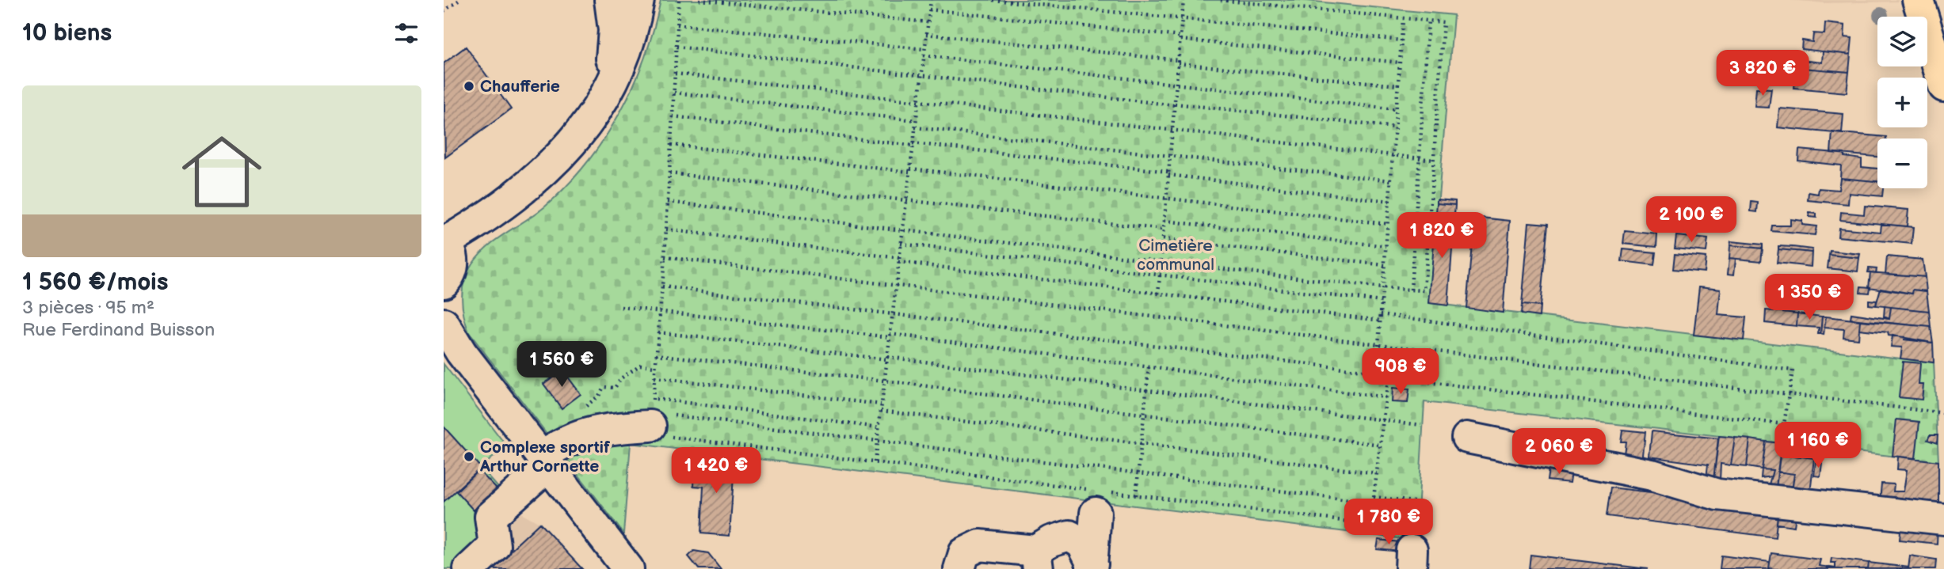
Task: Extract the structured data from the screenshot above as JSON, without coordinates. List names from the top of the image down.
{
  "parks": ["Cimetière communal"],
  "places": ["Chaufferie", "Complexe sportif Arthur Cornette"],
  "page": {
    "heading": "10 biens",
    "map_buttons": ["+", "−"],
    "price": [
      "3 820 €",
      "2 100 €",
      "1 820 €",
      "1 350 €",
      "1 560 €",
      "908 €",
      "1 160 €",
      "2 060 €",
      "1 420 €",
      "1 780 €"
    ],
    "list": [
      {
        "name": "1 560 €/mois",
        "note": "3 pièces · 95 m² · Rue Ferdinand Buisson"
      }
    ]
  }
}
